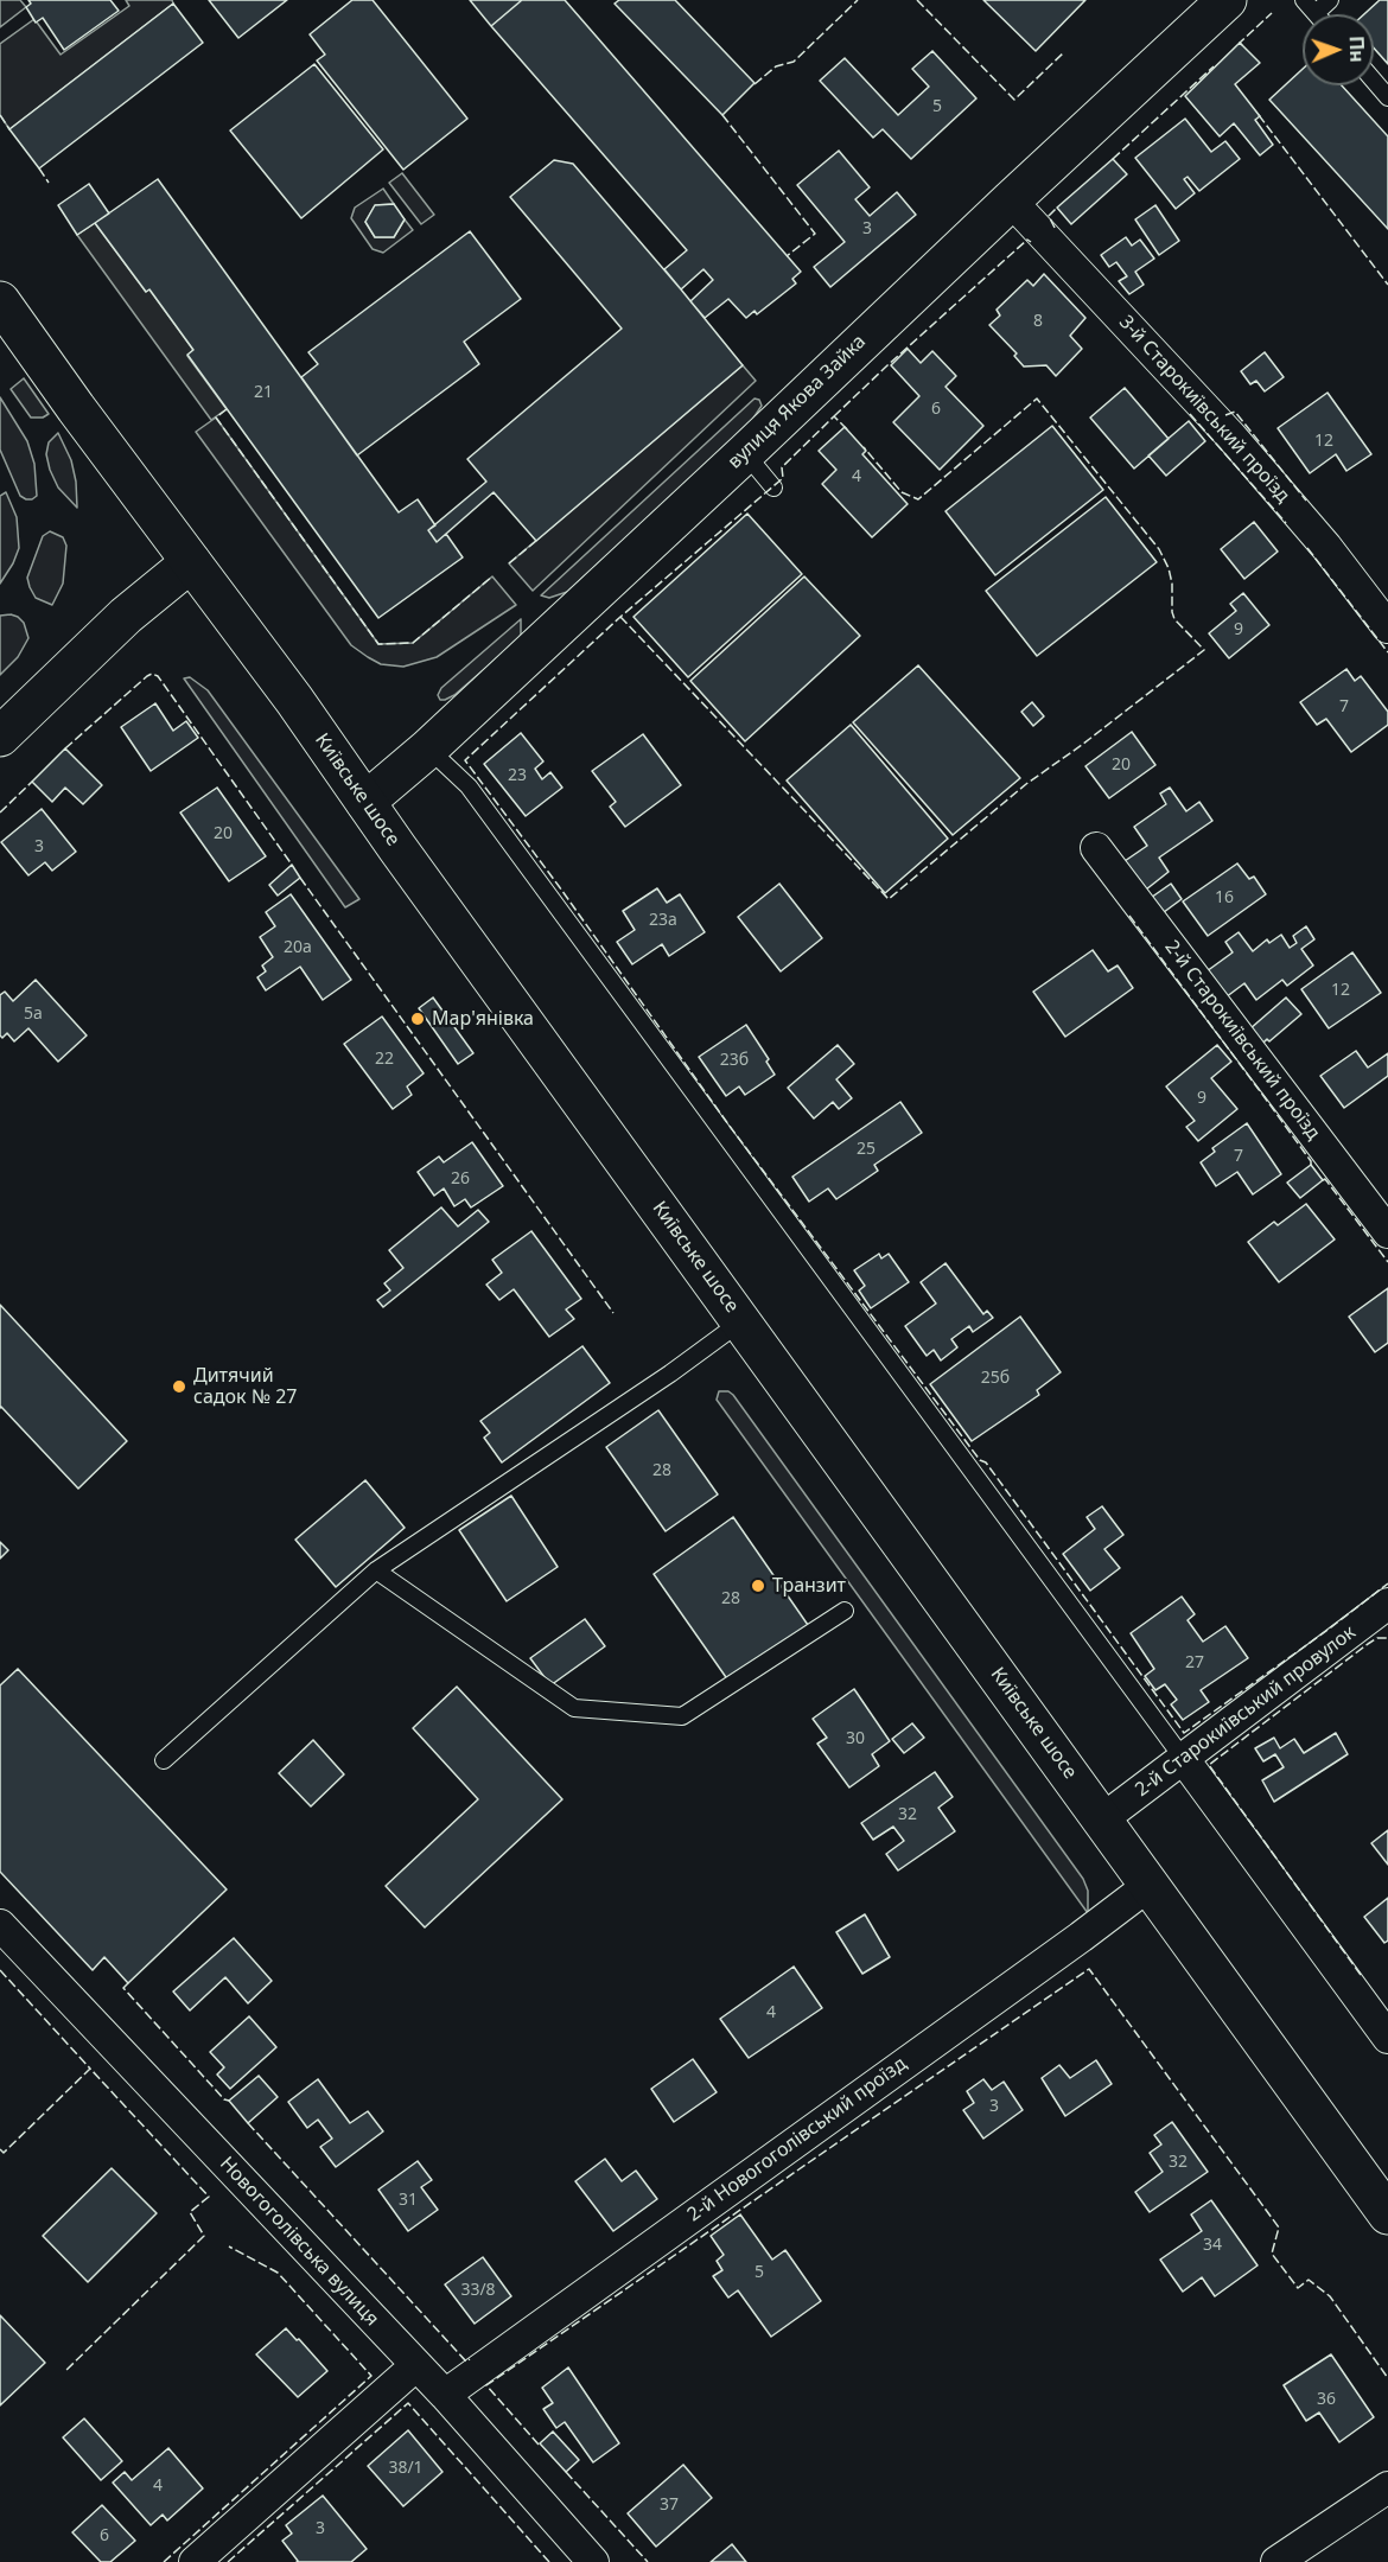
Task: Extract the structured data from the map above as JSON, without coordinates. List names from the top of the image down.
{
  "streets": {
    "main road": ["вулиця Якова Зайка", "Київське шосе"],
    "street": [
      "3-й Старокиївський проїзд",
      "2-й Старокиївський проїзд",
      "2-й Старокиївський провулок",
      "2-й Новогоголівський проїзд",
      "Новогоголівська вулиця"
    ]
  },
  "crossings": [
    ["вулиця Якова Зайка", "3-й Старокиївський проїзд"],
    ["вулиця Якова Зайка", "Київське шосе"],
    ["Київське шосе", "2-й Старокиївський провулок"],
    ["Київське шосе", "2-й Новогоголівський проїзд"],
    ["2-й Новогоголівський проїзд", "Новогоголівська вулиця"]
  ],
  "places": ["Мар'янівка", "Дитячий садок № 27", "Транзит"],
  "house_numbers": [
    "5",
    "3",
    "8",
    "21",
    "6",
    "12",
    "4",
    "9",
    "7",
    "20",
    "23",
    "20",
    "3",
    "16",
    "23а",
    "20а",
    "12",
    "5а",
    "22",
    "23б",
    "9",
    "25",
    "7",
    "26",
    "25б",
    "28",
    "28",
    "27",
    "30",
    "32",
    "4",
    "3",
    "32",
    "31",
    "34",
    "5",
    "33/8",
    "36",
    "38/1",
    "4",
    "37",
    "3",
    "6"
  ],
  "north": "right"
}
